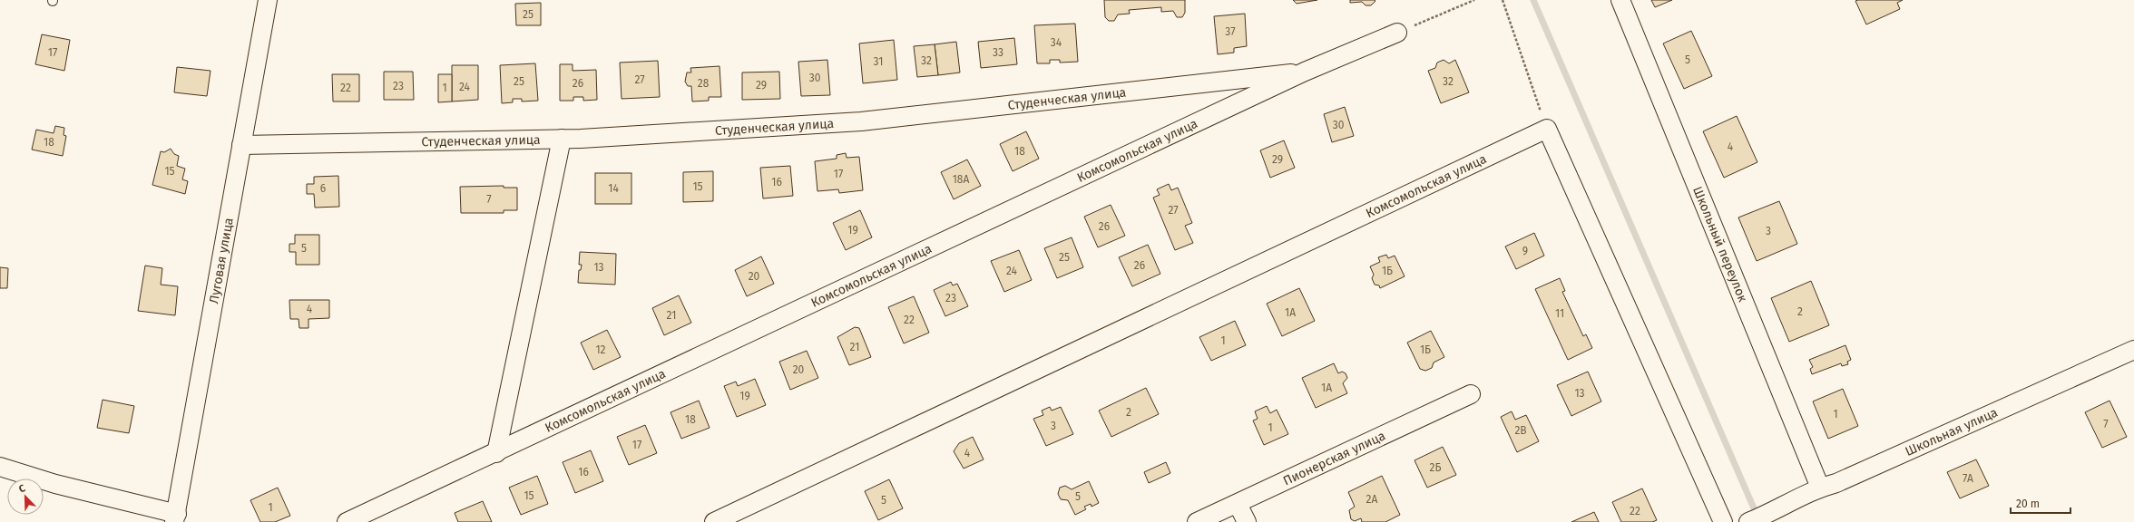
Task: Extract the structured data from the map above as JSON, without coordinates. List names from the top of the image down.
{
  "streets": {
    "street": [
      "Студенческая улица",
      "Комсомольская улица",
      "Школьный переулок",
      "Луговая улица",
      "Школьная улица",
      "Пионерская улица"
    ]
  },
  "crossings": [
    ["Студенческая улица", "Комсомольская улица"],
    ["Студенческая улица", "Луговая улица"],
    ["Школьный переулок", "Школьная улица"]
  ],
  "house_numbers": [
    "25",
    "37",
    "34",
    "17",
    "33",
    "5",
    "32",
    "31",
    "30",
    "27",
    "25",
    "32",
    "26",
    "28",
    "29",
    "23",
    "24",
    "22",
    "1",
    "30",
    "18",
    "4",
    "18",
    "29",
    "15",
    "17",
    "18А",
    "16",
    "15",
    "6",
    "14",
    "7",
    "27",
    "26",
    "19",
    "3",
    "5",
    "9",
    "25",
    "26",
    "13",
    "24",
    "1Б",
    "20",
    "23",
    "4",
    "2",
    "1А",
    "11",
    "21",
    "22",
    "1",
    "21",
    "12",
    "1Б",
    "20",
    "1А",
    "13",
    "19",
    "2",
    "1",
    "18",
    "7",
    "3",
    "1",
    "2В",
    "17",
    "4",
    "2Б",
    "16",
    "7А",
    "15",
    "5",
    "2А",
    "5",
    "1",
    "22"
  ],
  "scale_bar": "20 m",
  "north": "top left"
}
